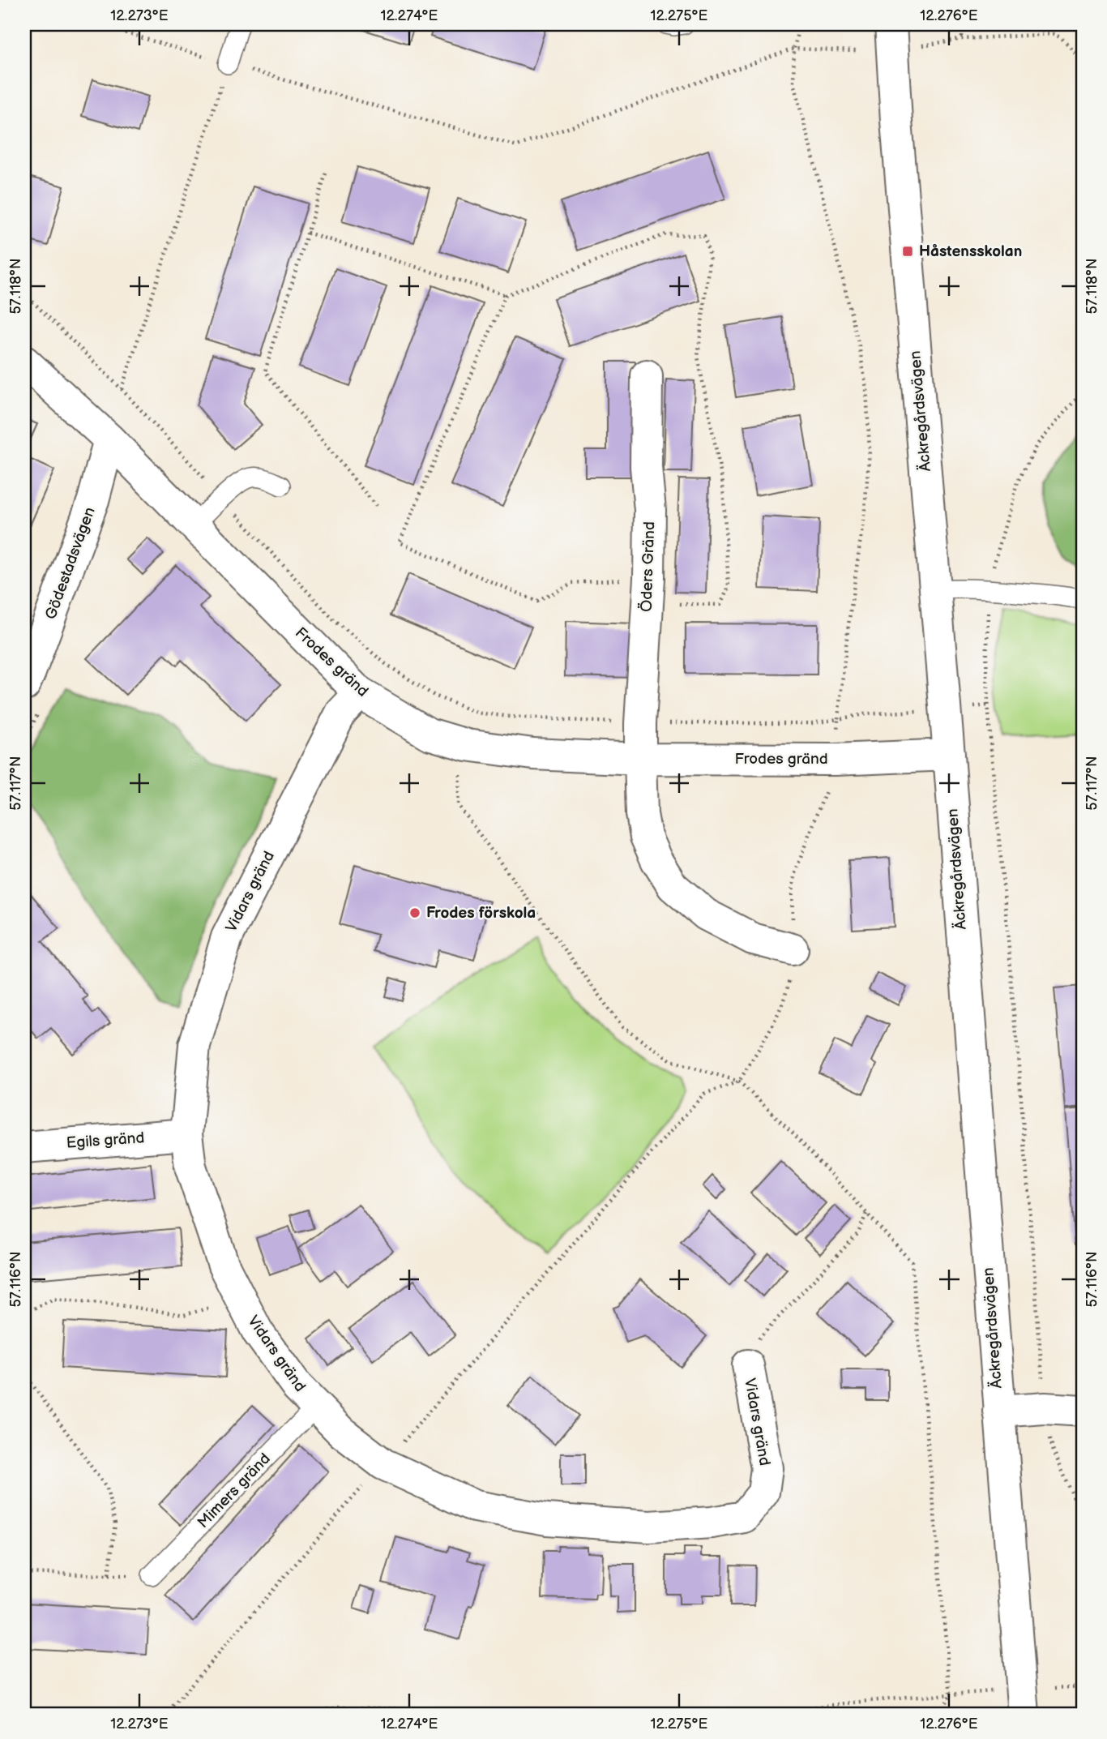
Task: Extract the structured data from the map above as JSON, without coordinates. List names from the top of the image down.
{
  "streets": {
    "street": [
      "Äckregårdsvägen",
      "Gödestadsvägen",
      "Öders Gränd",
      "Frodes gränd",
      "Vidars gränd",
      "Egils gränd"
    ],
    "lane": ["Mimers gränd"]
  },
  "crossings": [
    ["Äckregårdsvägen", "Frodes gränd"],
    ["Gödestadsvägen", "Frodes gränd"],
    ["Öders Gränd", "Frodes gränd"],
    ["Frodes gränd", "Vidars gränd"],
    ["Vidars gränd", "Egils gränd"],
    ["Vidars gränd", "Mimers gränd"]
  ],
  "places": {
    "transit": ["Håstensskolan"],
    "other": ["Frodes förskola"]
  },
  "coordinates": [
    "12.273°E",
    "12.274°E",
    "12.275°E",
    "12.276°E",
    "57.118°N",
    "57.117°N",
    "57.116°N"
  ]
}
